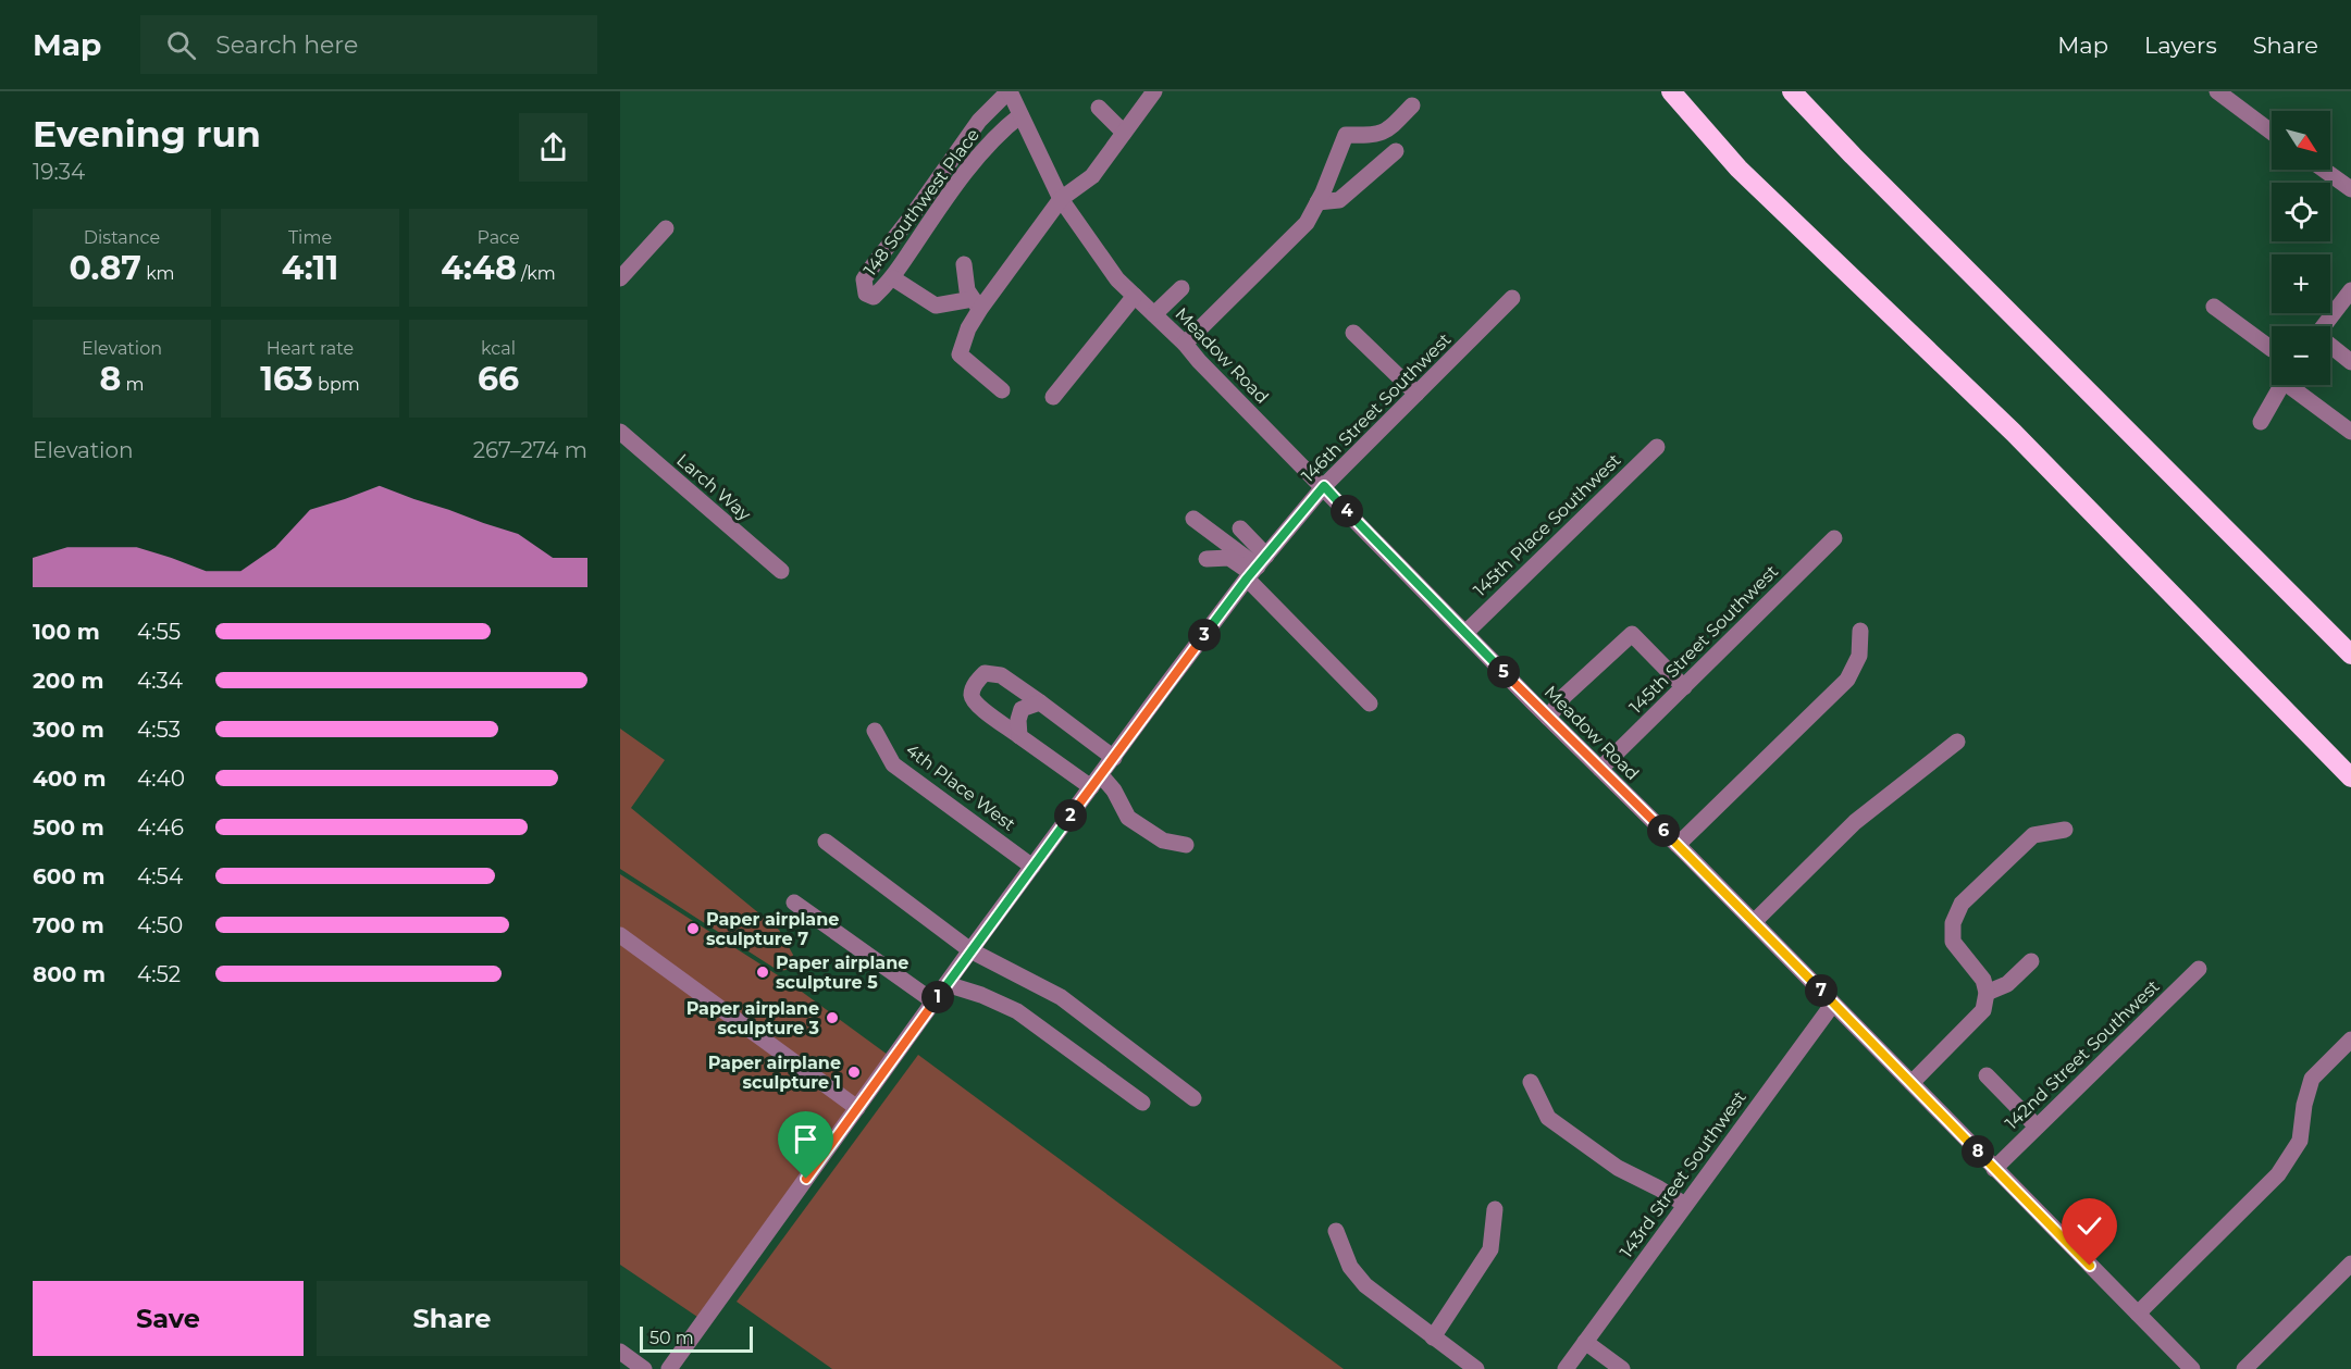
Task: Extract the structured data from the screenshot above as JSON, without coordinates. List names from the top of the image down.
{
  "streets": {
    "street": [
      "148 Southwest Place",
      "Meadow Road",
      "146th Street Southwest",
      "Larch Way",
      "145th Place Southwest",
      "145th Street Southwest",
      "4th Place West",
      "142nd Street Southwest",
      "143rd Street Southwest"
    ]
  },
  "crossings": [
    ["148 Southwest Place", "Meadow Road"],
    ["Meadow Road", "146th Street Southwest"],
    ["Meadow Road", "145th Place Southwest"],
    ["Meadow Road", "145th Street Southwest"],
    ["Meadow Road", "142nd Street Southwest"],
    ["Meadow Road", "143rd Street Southwest"],
    ["146th Street Southwest", "4th Place West"]
  ],
  "places": [
    "Paper airplane sculpture 7",
    "Paper airplane sculpture 5",
    "Paper airplane sculpture 3",
    "Paper airplane sculpture 1"
  ],
  "scale_bar": "50 m",
  "north": "bottom right",
  "page": {
    "header": "Map",
    "search": "Search here",
    "nav": ["Map", "Layers", "Share"],
    "heading": ["Evening run", "19:34"],
    "map_buttons": ["+", "−"],
    "stats": [
      ["Distance", "0.87 km"],
      ["Time", "4:11"],
      ["Pace", "4:48 /km"],
      ["Elevation", "8 m"],
      ["Heart rate", "163 bpm"],
      ["kcal", "66"]
    ],
    "chart": ["Elevation", "267–274 m"],
    "pins": [
      "4",
      "3",
      "5",
      "2",
      "6",
      "7",
      "1",
      "8"
    ],
    "list": [
      {
        "name": "100 m",
        "note": "4:55"
      },
      {
        "name": "200 m",
        "note": "4:34"
      },
      {
        "name": "300 m",
        "note": "4:53"
      },
      {
        "name": "400 m",
        "note": "4:40"
      },
      {
        "name": "500 m",
        "note": "4:46"
      },
      {
        "name": "600 m",
        "note": "4:54"
      },
      {
        "name": "700 m",
        "note": "4:50"
      },
      {
        "name": "800 m",
        "note": "4:52"
      }
    ],
    "buttons": ["Save", "Share"],
    "scale": "50 m"
  }
}
